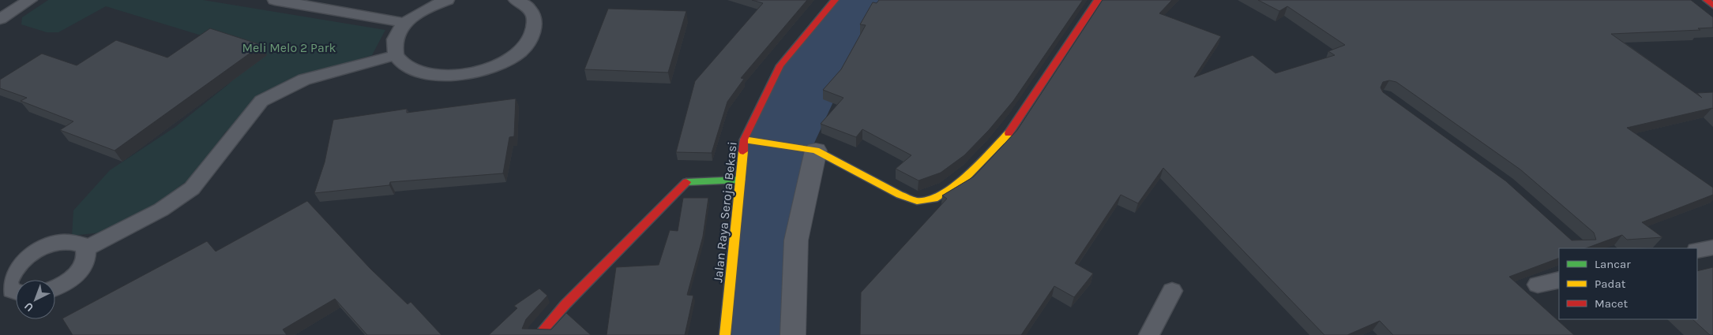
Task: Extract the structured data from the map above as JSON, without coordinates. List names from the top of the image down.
{
  "streets": {
    "main road": ["Jalan Raya Seroja Bekasi"]
  },
  "parks": ["Meli Melo 2 Park"],
  "legend": ["Lancar", "Padat", "Macet"],
  "north": "bottom left"
}
